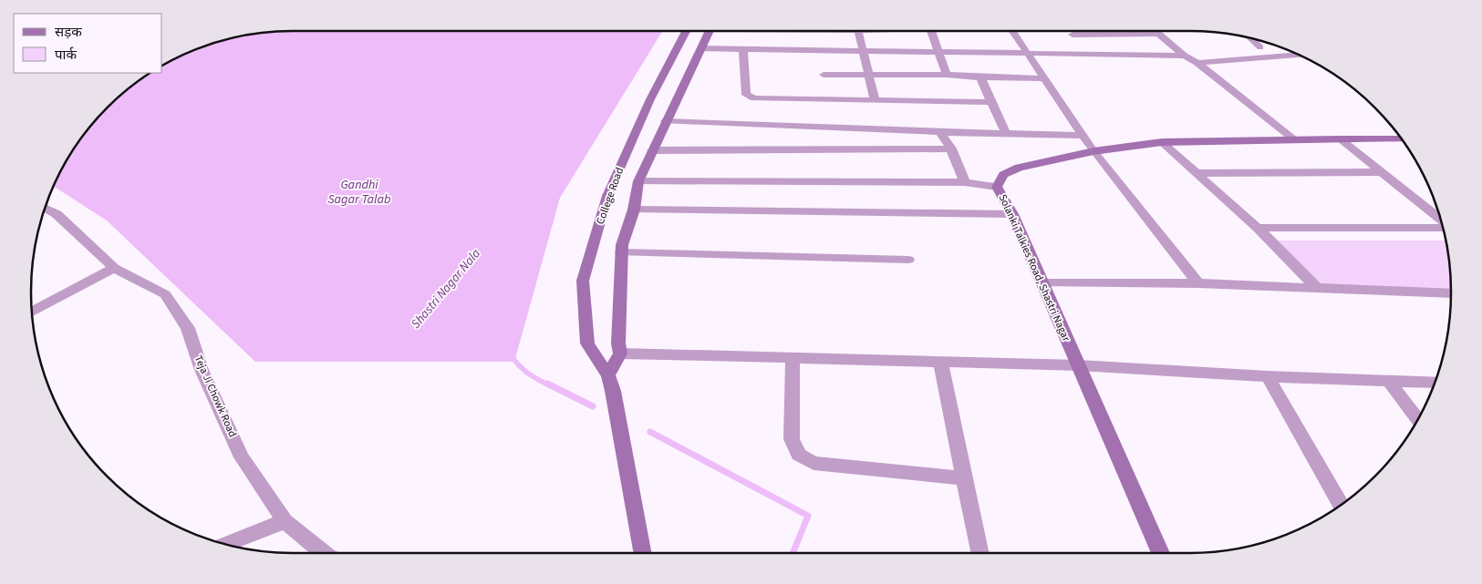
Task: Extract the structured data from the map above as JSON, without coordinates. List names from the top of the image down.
{
  "streets": {
    "main road": ["College Road", "Solanki Talkies Road, Shastri Nagar"],
    "street": ["Teja Ji Chowk Road"]
  },
  "water": ["Gandhi Sagar Talab", "Shastri Nagar Nala"],
  "legend": ["सड़क", "पार्क"]
}
